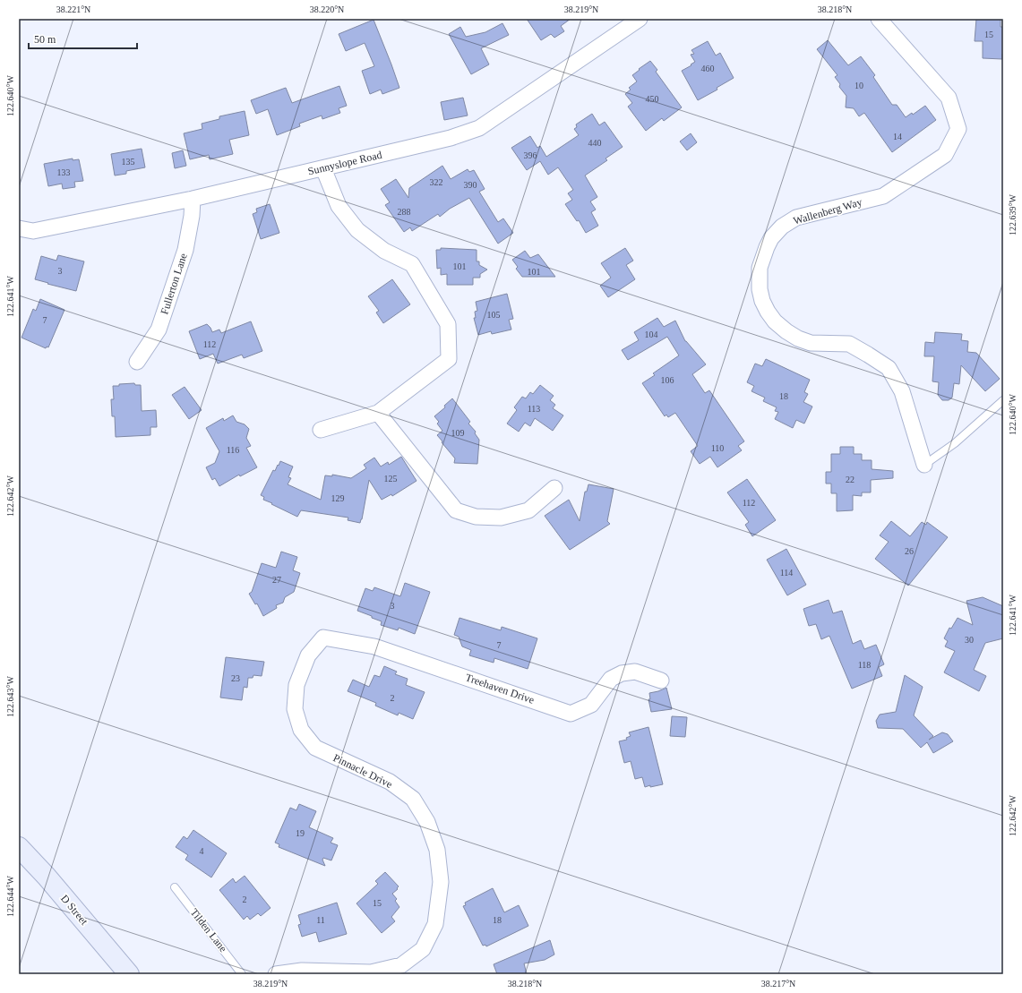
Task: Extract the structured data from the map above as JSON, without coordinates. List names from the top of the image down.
{
  "streets": {
    "street": [
      "Sunnyslope Road",
      "Wallenberg Way",
      "Fullerton Lane",
      "Treehaven Drive",
      "Pinnacle Drive",
      "D Street"
    ],
    "lane": ["Tilden Lane"]
  },
  "crossings": [
    ["Sunnyslope Road", "Fullerton Lane"],
    ["Treehaven Drive", "Pinnacle Drive"]
  ],
  "house_numbers": [
    "15",
    "460",
    "10",
    "450",
    "14",
    "440",
    "396",
    "135",
    "133",
    "322",
    "390",
    "288",
    "101",
    "3",
    "101",
    "105",
    "7",
    "104",
    "112",
    "106",
    "18",
    "113",
    "109",
    "110",
    "116",
    "125",
    "22",
    "129",
    "112",
    "26",
    "114",
    "27",
    "3",
    "30",
    "7",
    "118",
    "23",
    "2",
    "19",
    "4",
    "2",
    "15",
    "11",
    "18"
  ],
  "scale_bar": "50 m",
  "coordinates": [
    "38.221°N",
    "38.220°N",
    "38.219°N",
    "38.218°N",
    "122.640°W",
    "122.639°W",
    "122.641°W",
    "122.642°W",
    "122.643°W",
    "122.644°W",
    "38.217°N"
  ]
}
